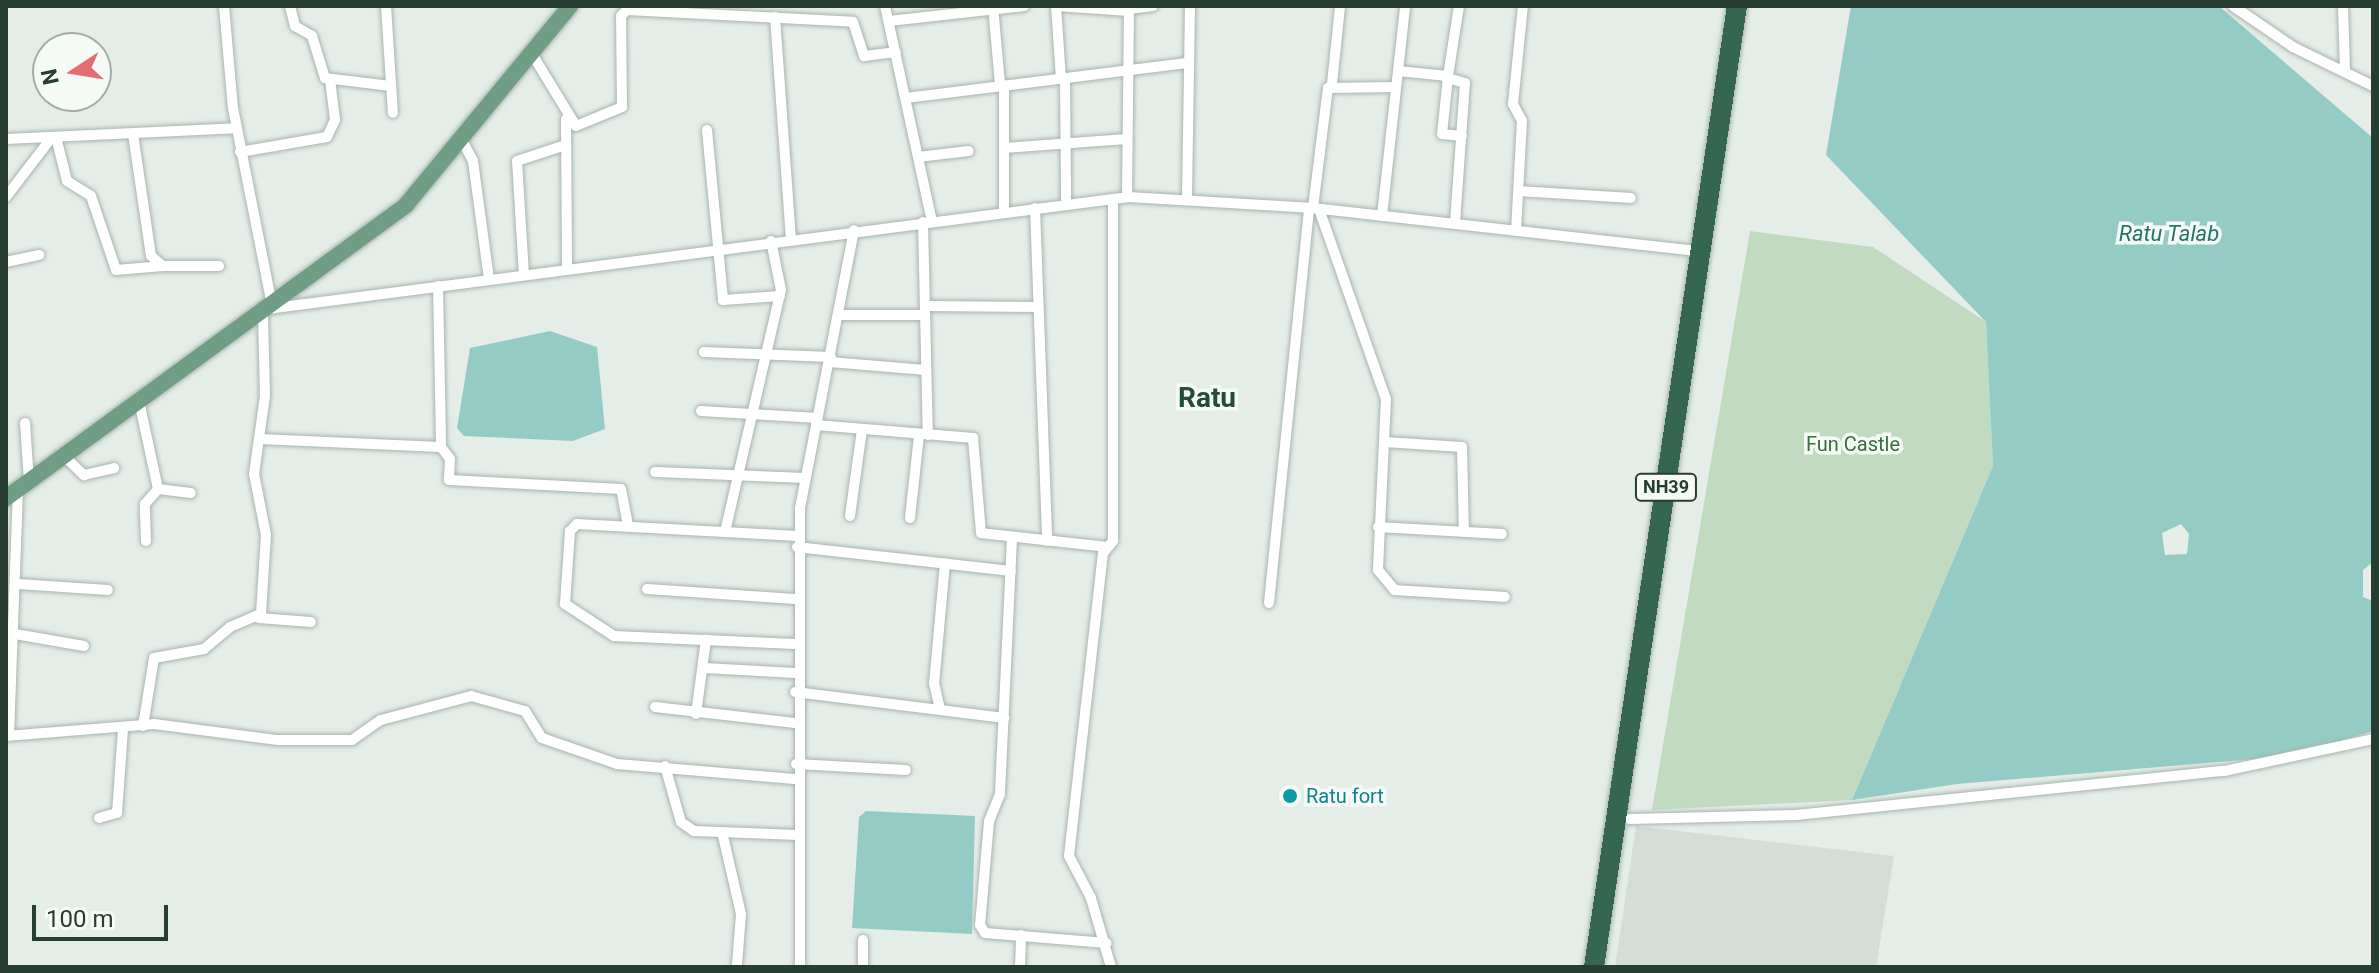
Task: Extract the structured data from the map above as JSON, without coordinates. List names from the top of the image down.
{
  "streets": {
    "highway": ["NH39"]
  },
  "districts": ["Ratu"],
  "water": ["Ratu Talab"],
  "parks": ["Fun Castle"],
  "places": ["Ratu fort"],
  "scale_bar": "100 m",
  "north": "left"
}
